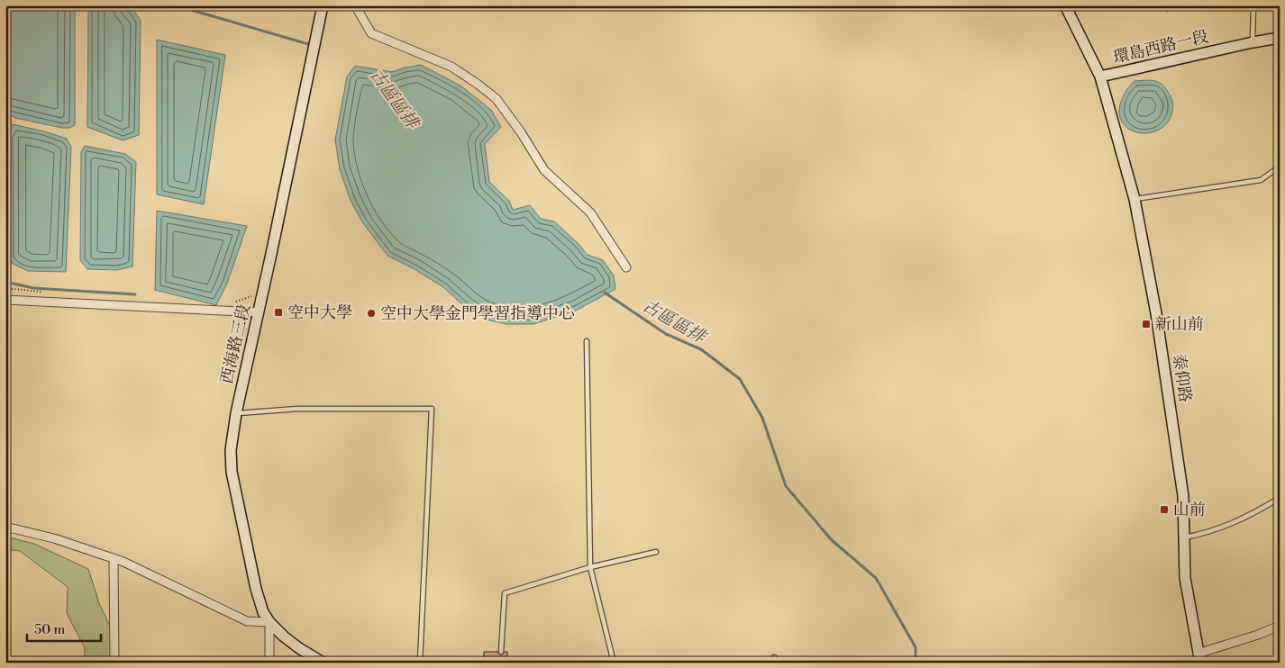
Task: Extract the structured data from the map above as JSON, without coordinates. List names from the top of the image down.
{
  "streets": {
    "main road": ["環島西路一段", "西海路三段", "泰仰路"]
  },
  "crossings": [
    ["環島西路一段", "泰仰路"]
  ],
  "water": ["古區區排"],
  "places": {
    "transit": ["空中大學", "新山前", "山前"],
    "other": ["空中大學金門學習指導中心"]
  },
  "scale_bar": "50 m"
}
